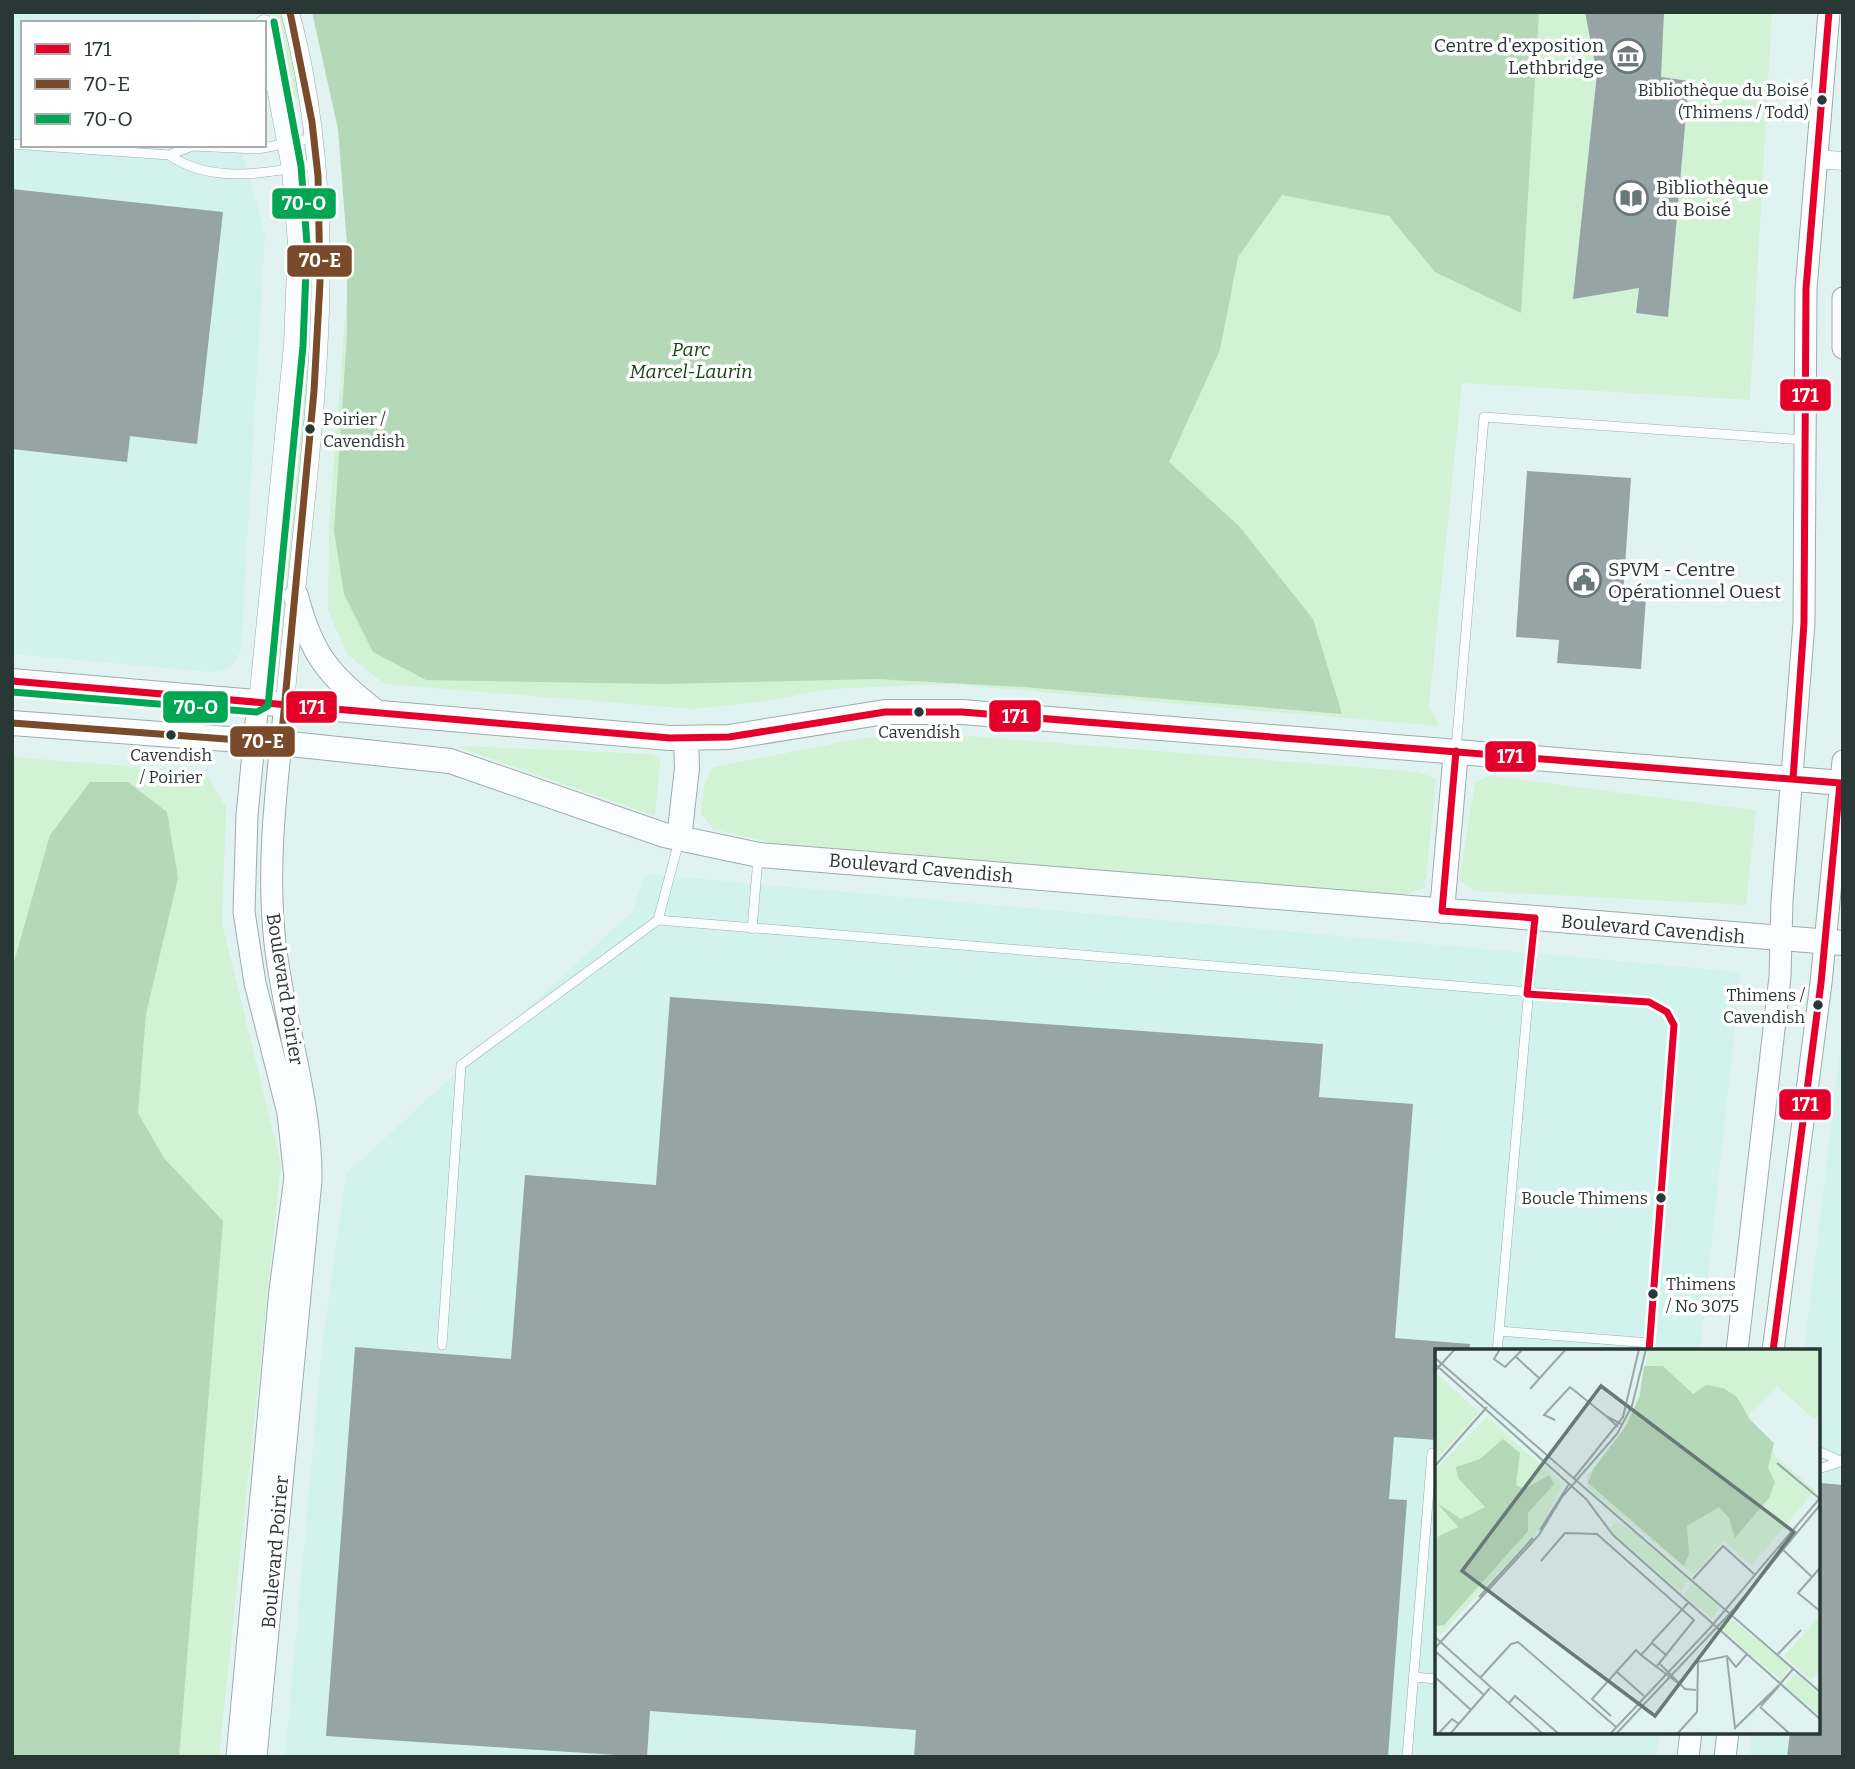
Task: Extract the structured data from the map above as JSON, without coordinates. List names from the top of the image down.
{
  "streets": {
    "main road": ["Boulevard Cavendish"],
    "street": ["Boulevard Poirier"]
  },
  "crossings": [
    ["Boulevard Cavendish", "Boulevard Poirier"]
  ],
  "parks": ["Parc Marcel-Laurin"],
  "places": {
    "museum": ["Centre d'exposition Lethbridge"],
    "other": [
      "Bibliothèque du Boisé (Thimens / Todd)",
      "Poirier / Cavendish",
      "Cavendish",
      "Cavendish / Poirier",
      "Thimens / Cavendish",
      "Boucle Thimens",
      "Thimens / No 3075"
    ],
    "library": ["Bibliothèque du Boisé"],
    "public building": ["SPVM - Centre Opérationnel Ouest"]
  },
  "lines": ["transit line 171", "transit line 70-E", "transit line 70-O"],
  "legend": ["171", "70-E", "70-O"]
}
